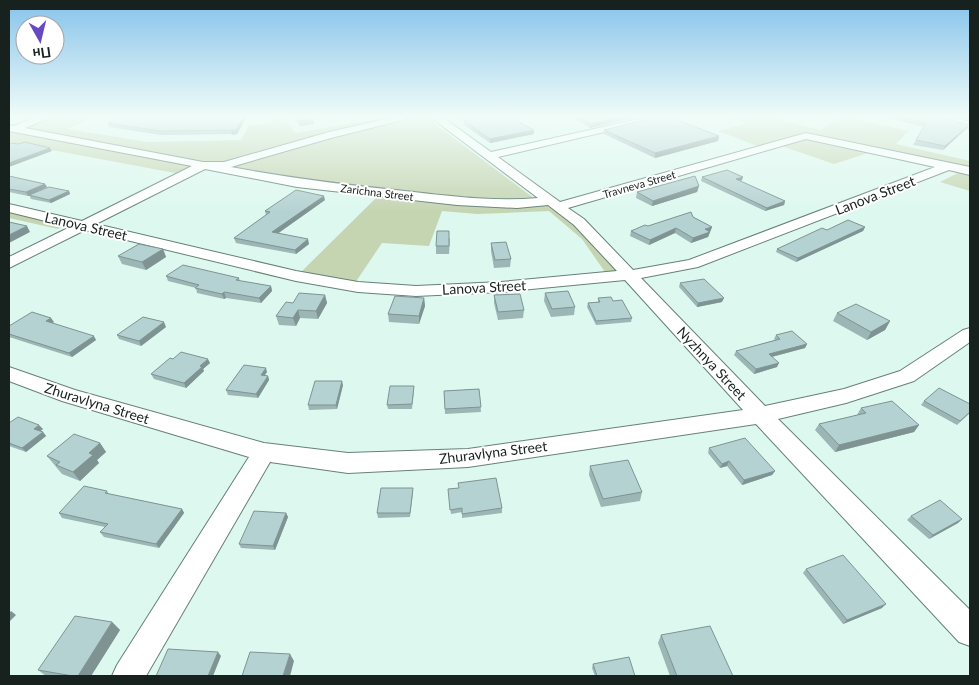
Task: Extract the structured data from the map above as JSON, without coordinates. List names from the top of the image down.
{
  "streets": {
    "street": [
      "Travneva Street",
      "Zarichna Street",
      "Lanova Street",
      "Nyzhnya Street",
      "Zhuravlyna Street"
    ]
  },
  "crossings": [
    ["Travneva Street", "Zarichna Street"],
    ["Travneva Street", "Lanova Street"],
    ["Travneva Street", "Nyzhnya Street"],
    ["Zarichna Street", "Nyzhnya Street"],
    ["Lanova Street", "Nyzhnya Street"],
    ["Nyzhnya Street", "Zhuravlyna Street"]
  ],
  "north": "bottom"
}
